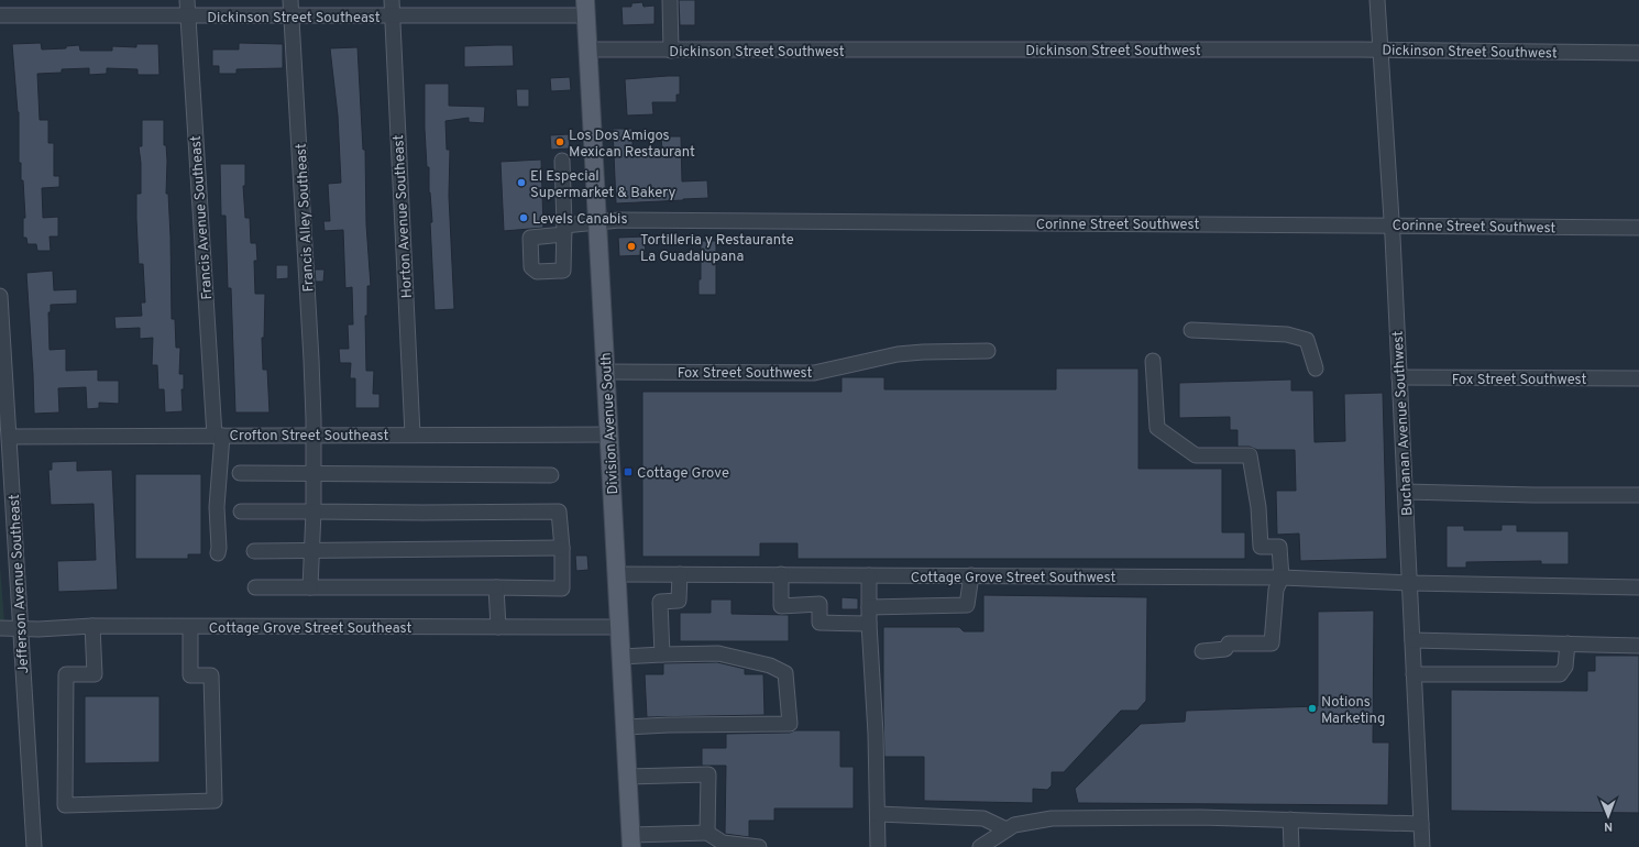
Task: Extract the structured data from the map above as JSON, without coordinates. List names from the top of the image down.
{
  "streets": {
    "main road": ["Division Avenue South"],
    "street": [
      "Dickinson Street Southeast",
      "Dickinson Street Southwest",
      "Horton Avenue Southeast",
      "Francis Avenue Southeast",
      "Francis Alley Southeast",
      "Corinne Street Southwest",
      "Fox Street Southwest",
      "Buchanan Avenue Southwest",
      "Crofton Street Southeast",
      "Cottage Grove Street Southwest",
      "Jefferson Avenue Southeast",
      "Cottage Grove Street Southeast"
    ]
  },
  "crossings": [
    ["Dickinson Street Southeast", "Horton Avenue Southeast"],
    ["Dickinson Street Southeast", "Francis Avenue Southeast"],
    ["Dickinson Street Southeast", "Francis Alley Southeast"],
    ["Dickinson Street Southeast", "Division Avenue South"],
    ["Dickinson Street Southwest", "Division Avenue South"],
    ["Dickinson Street Southwest", "Buchanan Avenue Southwest"],
    ["Horton Avenue Southeast", "Crofton Street Southeast"],
    ["Francis Avenue Southeast", "Crofton Street Southeast"],
    ["Francis Alley Southeast", "Crofton Street Southeast"],
    ["Corinne Street Southwest", "Division Avenue South"],
    ["Corinne Street Southwest", "Buchanan Avenue Southwest"],
    ["Fox Street Southwest", "Division Avenue South"],
    ["Fox Street Southwest", "Buchanan Avenue Southwest"],
    ["Division Avenue South", "Crofton Street Southeast"],
    ["Division Avenue South", "Cottage Grove Street Southwest"],
    ["Division Avenue South", "Cottage Grove Street Southeast"],
    ["Buchanan Avenue Southwest", "Cottage Grove Street Southwest"],
    ["Crofton Street Southeast", "Jefferson Avenue Southeast"],
    ["Jefferson Avenue Southeast", "Cottage Grove Street Southeast"]
  ],
  "places": {
    "other": [
      "Los Dos Amigos Mexican Restaurant",
      "El Especial Supermarket & Bakery",
      "Levels Canabis",
      "Tortilleria y Restaurante La Guadalupana",
      "Notions Marketing"
    ],
    "transit": ["Cottage Grove"]
  },
  "north": "bottom"
}
